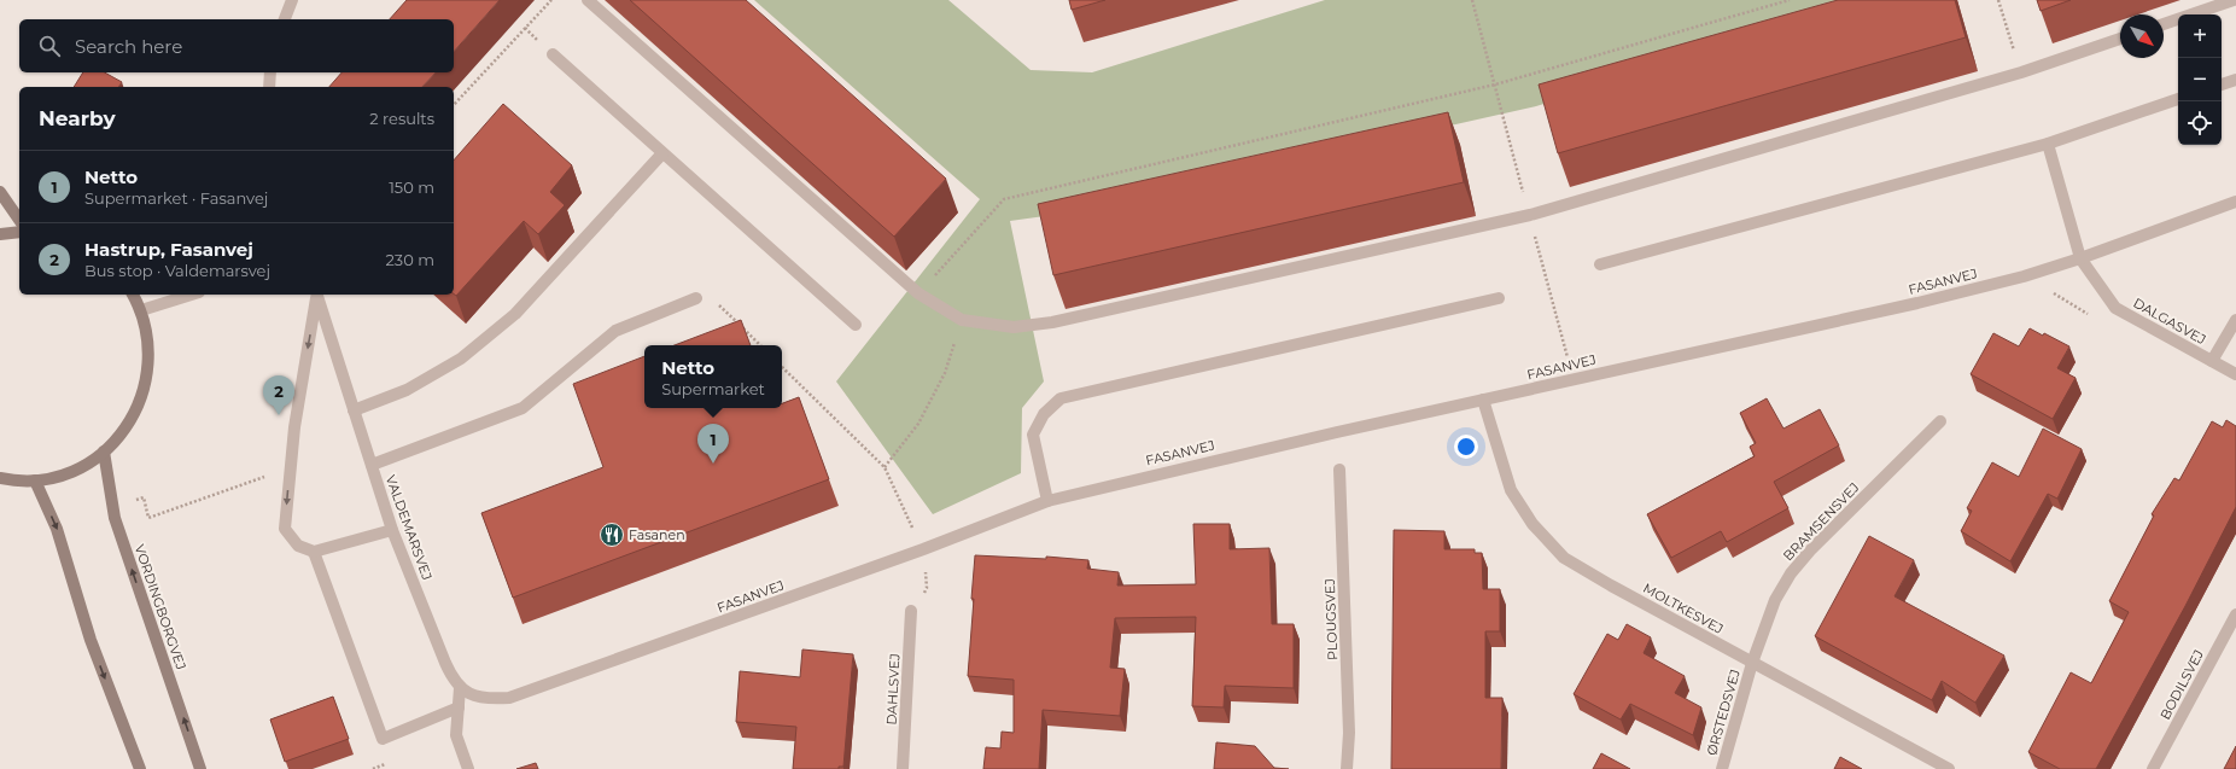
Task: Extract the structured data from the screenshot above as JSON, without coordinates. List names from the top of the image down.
{
  "streets": {
    "main road": ["VORDINGBORGVEJ"],
    "street": [
      "FASANVEJ",
      "DALGASVEJ",
      "BRAMSENSVEJ",
      "VALDEMARSVEJ",
      "MOLTKESVEJ",
      "PLOUGSVEJ",
      "BODILSVEJ",
      "DAHLSVEJ",
      "ØRSTEDSVEJ"
    ]
  },
  "crossings": [
    ["FASANVEJ", "DALGASVEJ"],
    ["FASANVEJ", "VALDEMARSVEJ"],
    ["FASANVEJ", "MOLTKESVEJ"],
    ["BRAMSENSVEJ", "MOLTKESVEJ"],
    ["BRAMSENSVEJ", "ØRSTEDSVEJ"],
    ["MOLTKESVEJ", "ØRSTEDSVEJ"]
  ],
  "places": {
    "restaurant": ["Fasanen"]
  },
  "north": "bottom right",
  "page": {
    "map_buttons": ["+", "−"],
    "search": "Search here",
    "heading": ["Nearby", "2 results"],
    "list": [
      {
        "mark": "1",
        "name": "Netto",
        "note": "Supermarket · Fasanvej",
        "value": "150 m"
      },
      {
        "mark": "2",
        "name": "Hastrup, Fasanvej",
        "note": "Bus stop · Valdemarsvej",
        "value": "230 m"
      }
    ],
    "popup": ["Netto", "Supermarket"],
    "pins": ["2", "1"]
  }
}
